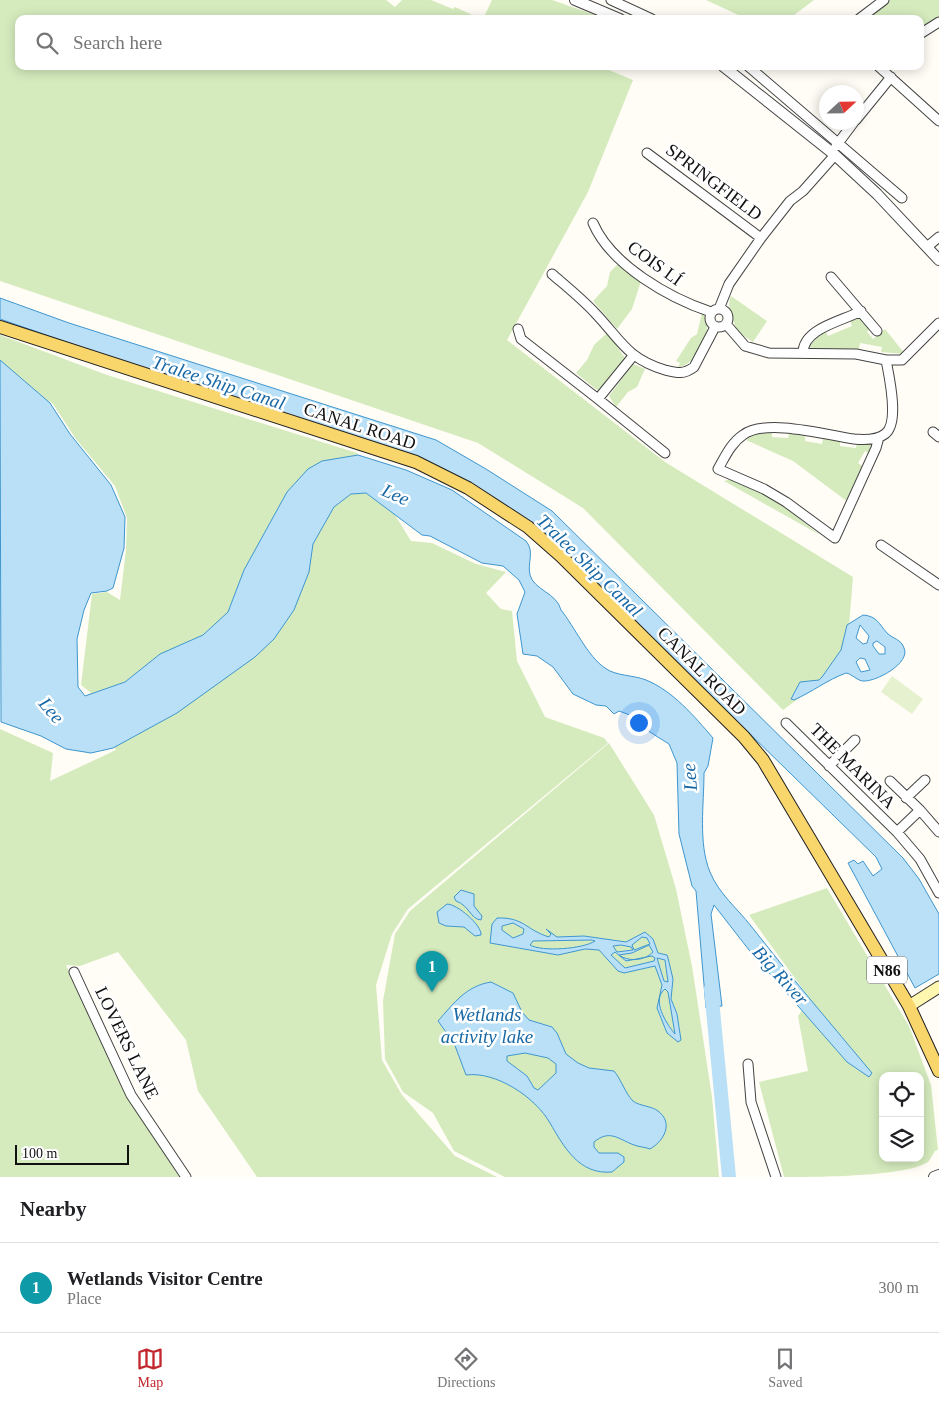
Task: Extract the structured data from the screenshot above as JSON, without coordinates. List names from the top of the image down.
{
  "streets": {
    "main road": ["CANAL ROAD", "N86"],
    "street": [
      "SPRINGFIELD",
      "COIS LÍ",
      "THE MARINA",
      "LOVERS LANE"
    ]
  },
  "water": [
    "Tralee Ship Canal",
    "Lee",
    "Big River",
    "Wetlands activity lake"
  ],
  "scale_bar": "100 m",
  "north": "right",
  "page": {
    "search": "Search here",
    "pins": "1",
    "scale": "100 m",
    "heading": "Nearby",
    "list": [
      {
        "mark": "1",
        "name": "Wetlands Visitor Centre",
        "note": "Place",
        "value": "300 m"
      }
    ],
    "nav": ["Map", "Directions", "Saved"]
  }
}
